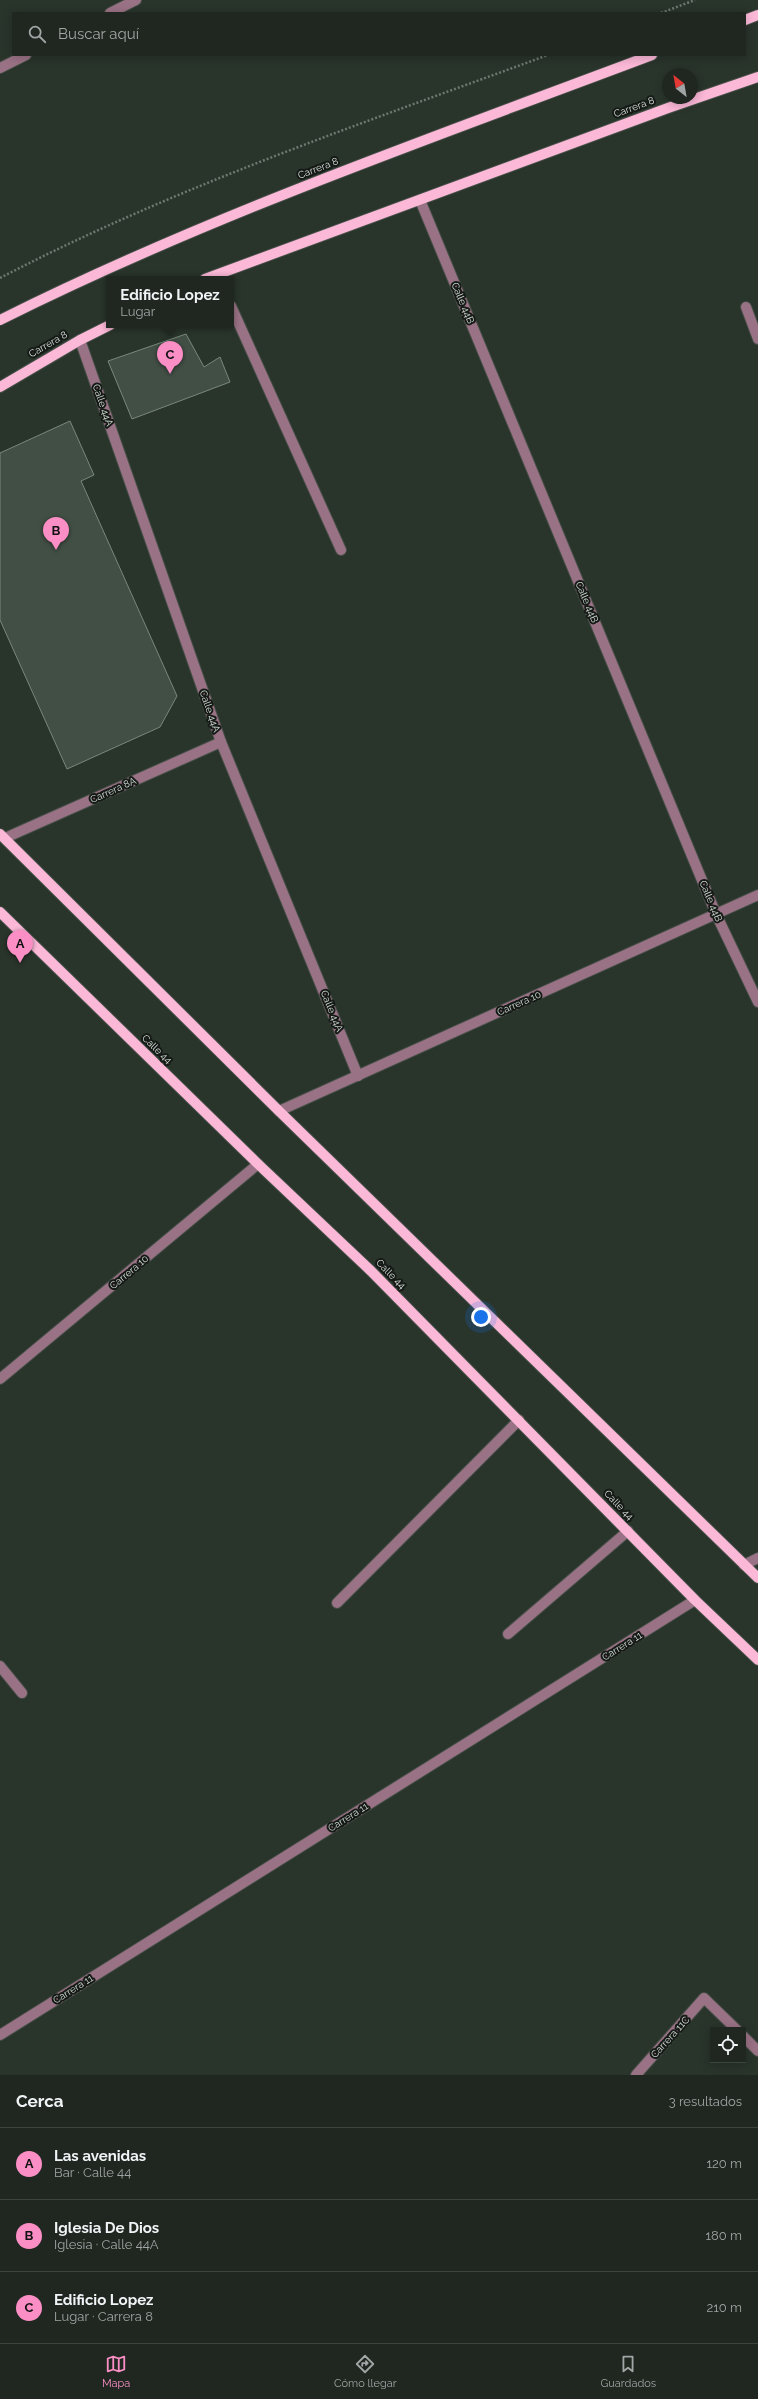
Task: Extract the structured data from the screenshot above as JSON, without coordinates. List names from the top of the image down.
{
  "streets": {
    "main road": ["Carrera 8", "Calle 44"],
    "street": [
      "Calle 44B",
      "Calle 44A",
      "Carrera 8A",
      "Carrera 10",
      "Carrera 11",
      "Carrera 11C"
    ]
  },
  "crossings": [
    ["Carrera 8", "Calle 44B"],
    ["Carrera 8", "Calle 44A"],
    ["Calle 44B", "Carrera 10"],
    ["Calle 44A", "Carrera 8A"],
    ["Calle 44A", "Carrera 10"],
    ["Carrera 10", "Calle 44"],
    ["Calle 44", "Carrera 11"]
  ],
  "north": "top left",
  "page": {
    "search": "Buscar aquí",
    "popup": ["Edificio Lopez", "Lugar"],
    "pins": ["C", "B", "A"],
    "heading": ["Cerca", "3 resultados"],
    "list": [
      {
        "mark": "A",
        "name": "Las avenidas",
        "note": "Bar · Calle 44",
        "value": "120 m"
      },
      {
        "mark": "B",
        "name": "Iglesia De Dios",
        "note": "Iglesia · Calle 44A",
        "value": "180 m"
      },
      {
        "mark": "C",
        "name": "Edificio Lopez",
        "note": "Lugar · Carrera 8",
        "value": "210 m"
      }
    ],
    "nav": ["Mapa", "Cómo llegar", "Guardados"]
  }
}
